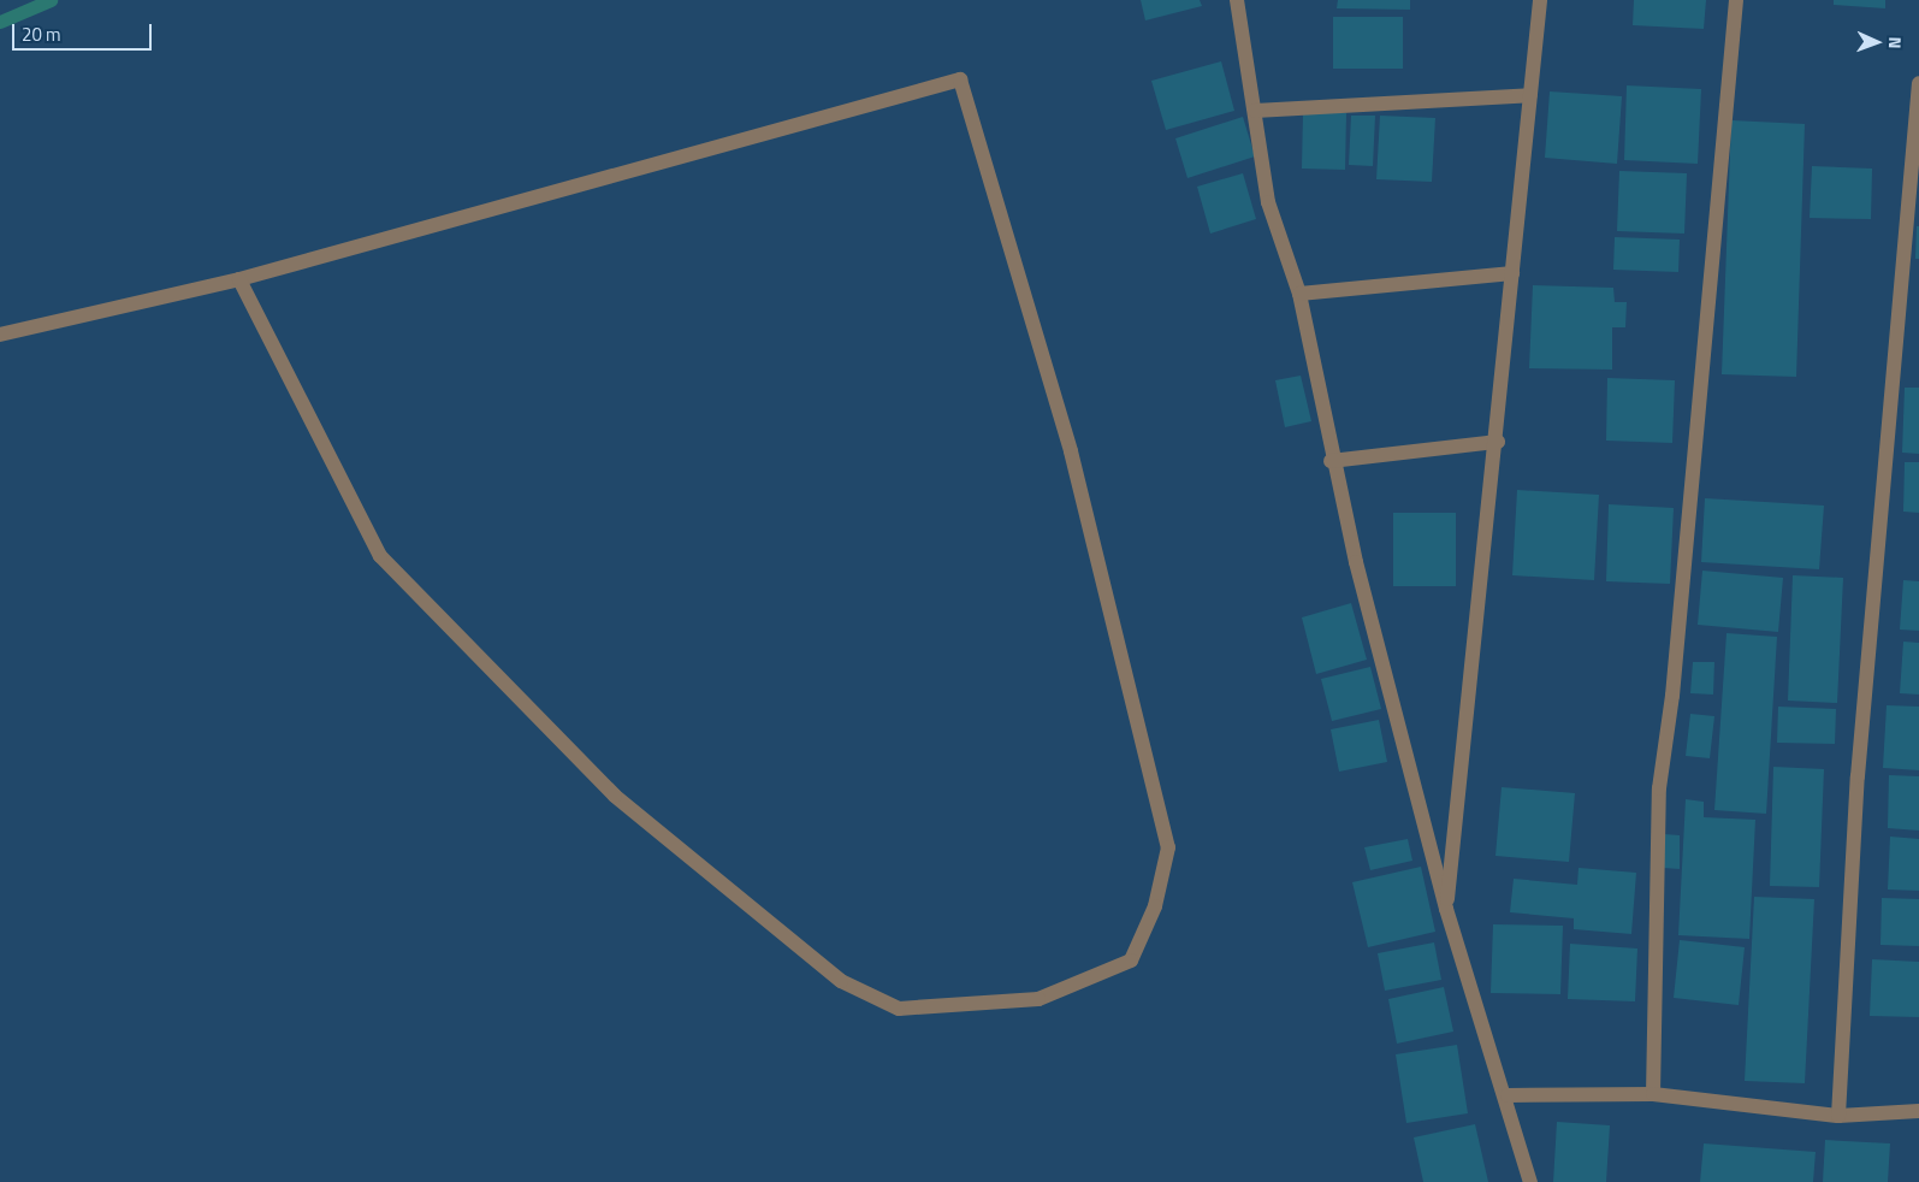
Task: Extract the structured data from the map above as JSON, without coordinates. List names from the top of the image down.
{
  "scale_bar": "20 m",
  "north": "right"
}
